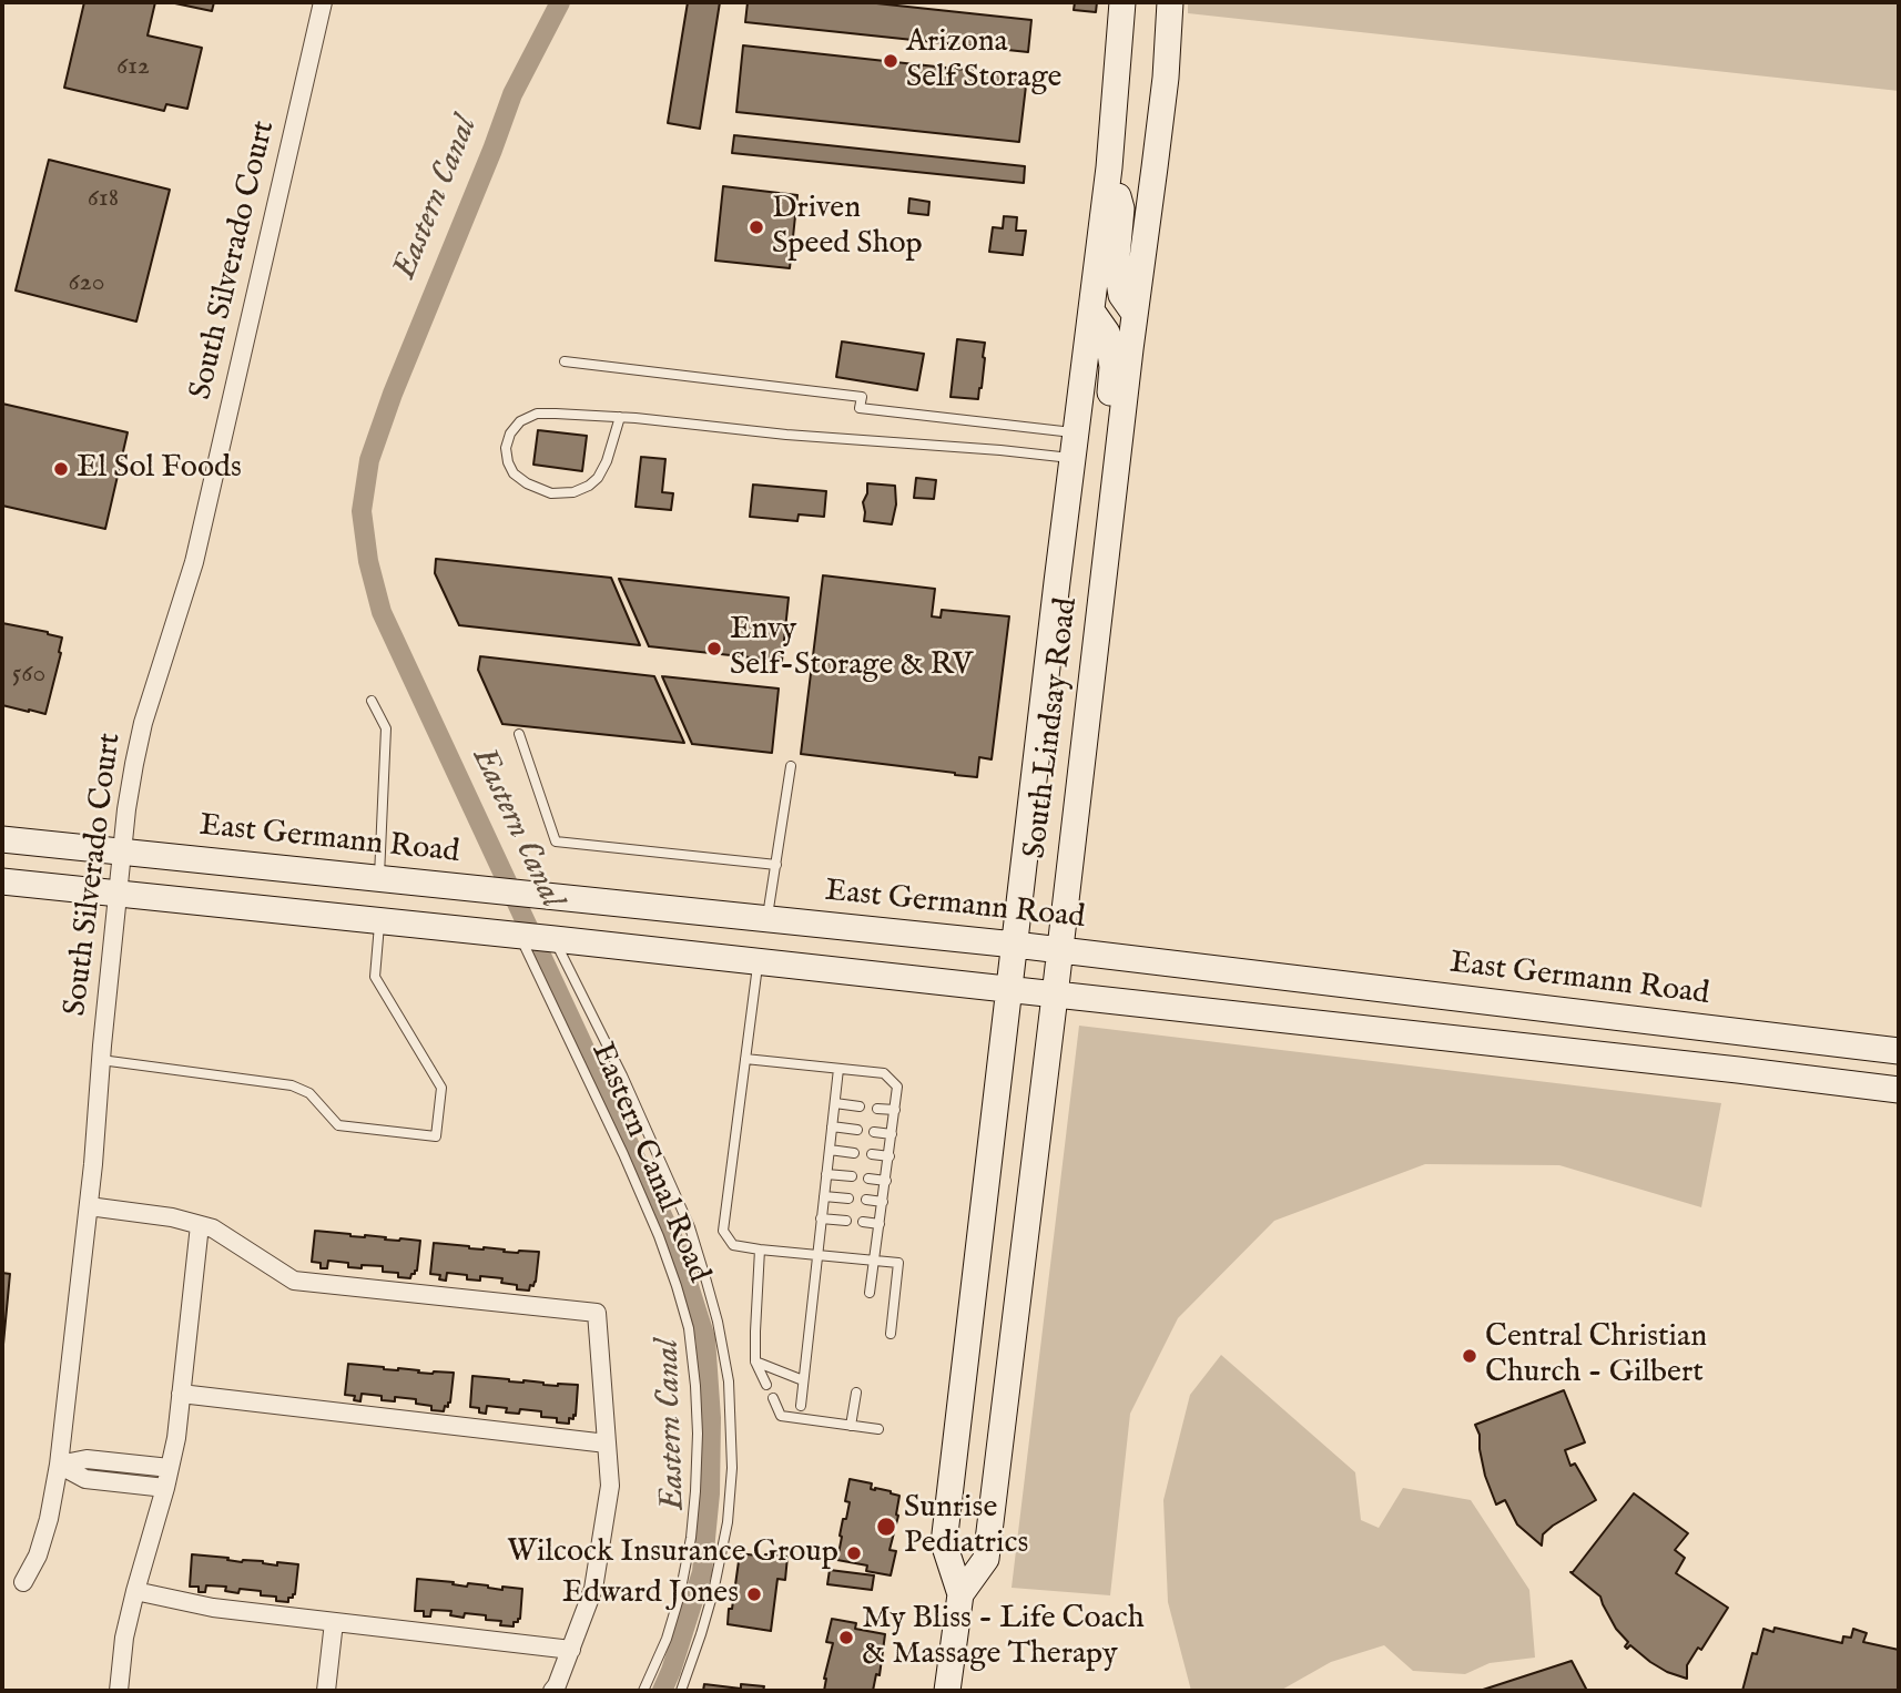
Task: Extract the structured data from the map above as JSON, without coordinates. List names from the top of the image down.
{
  "streets": {
    "main road": ["South Lindsay Road", "East Germann Road"],
    "street": ["South Silverado Court"],
    "lane": ["Eastern Canal Road"]
  },
  "crossings": [
    ["South Silverado Court", "East Germann Road"],
    ["South Lindsay Road", "East Germann Road"]
  ],
  "water": ["Eastern Canal"],
  "places": [
    "Arizona Self Storage",
    "Driven Speed Shop",
    "El Sol Foods",
    "Envy Self-Storage & RV",
    "Central Christian Church - Gilbert",
    "Sunrise Pediatrics",
    "Wilcock Insurance Group",
    "Edward Jones",
    "My Bliss - Life Coach & Massage Therapy"
  ],
  "house_numbers": [
    "612",
    "618",
    "620",
    "560"
  ]
}
